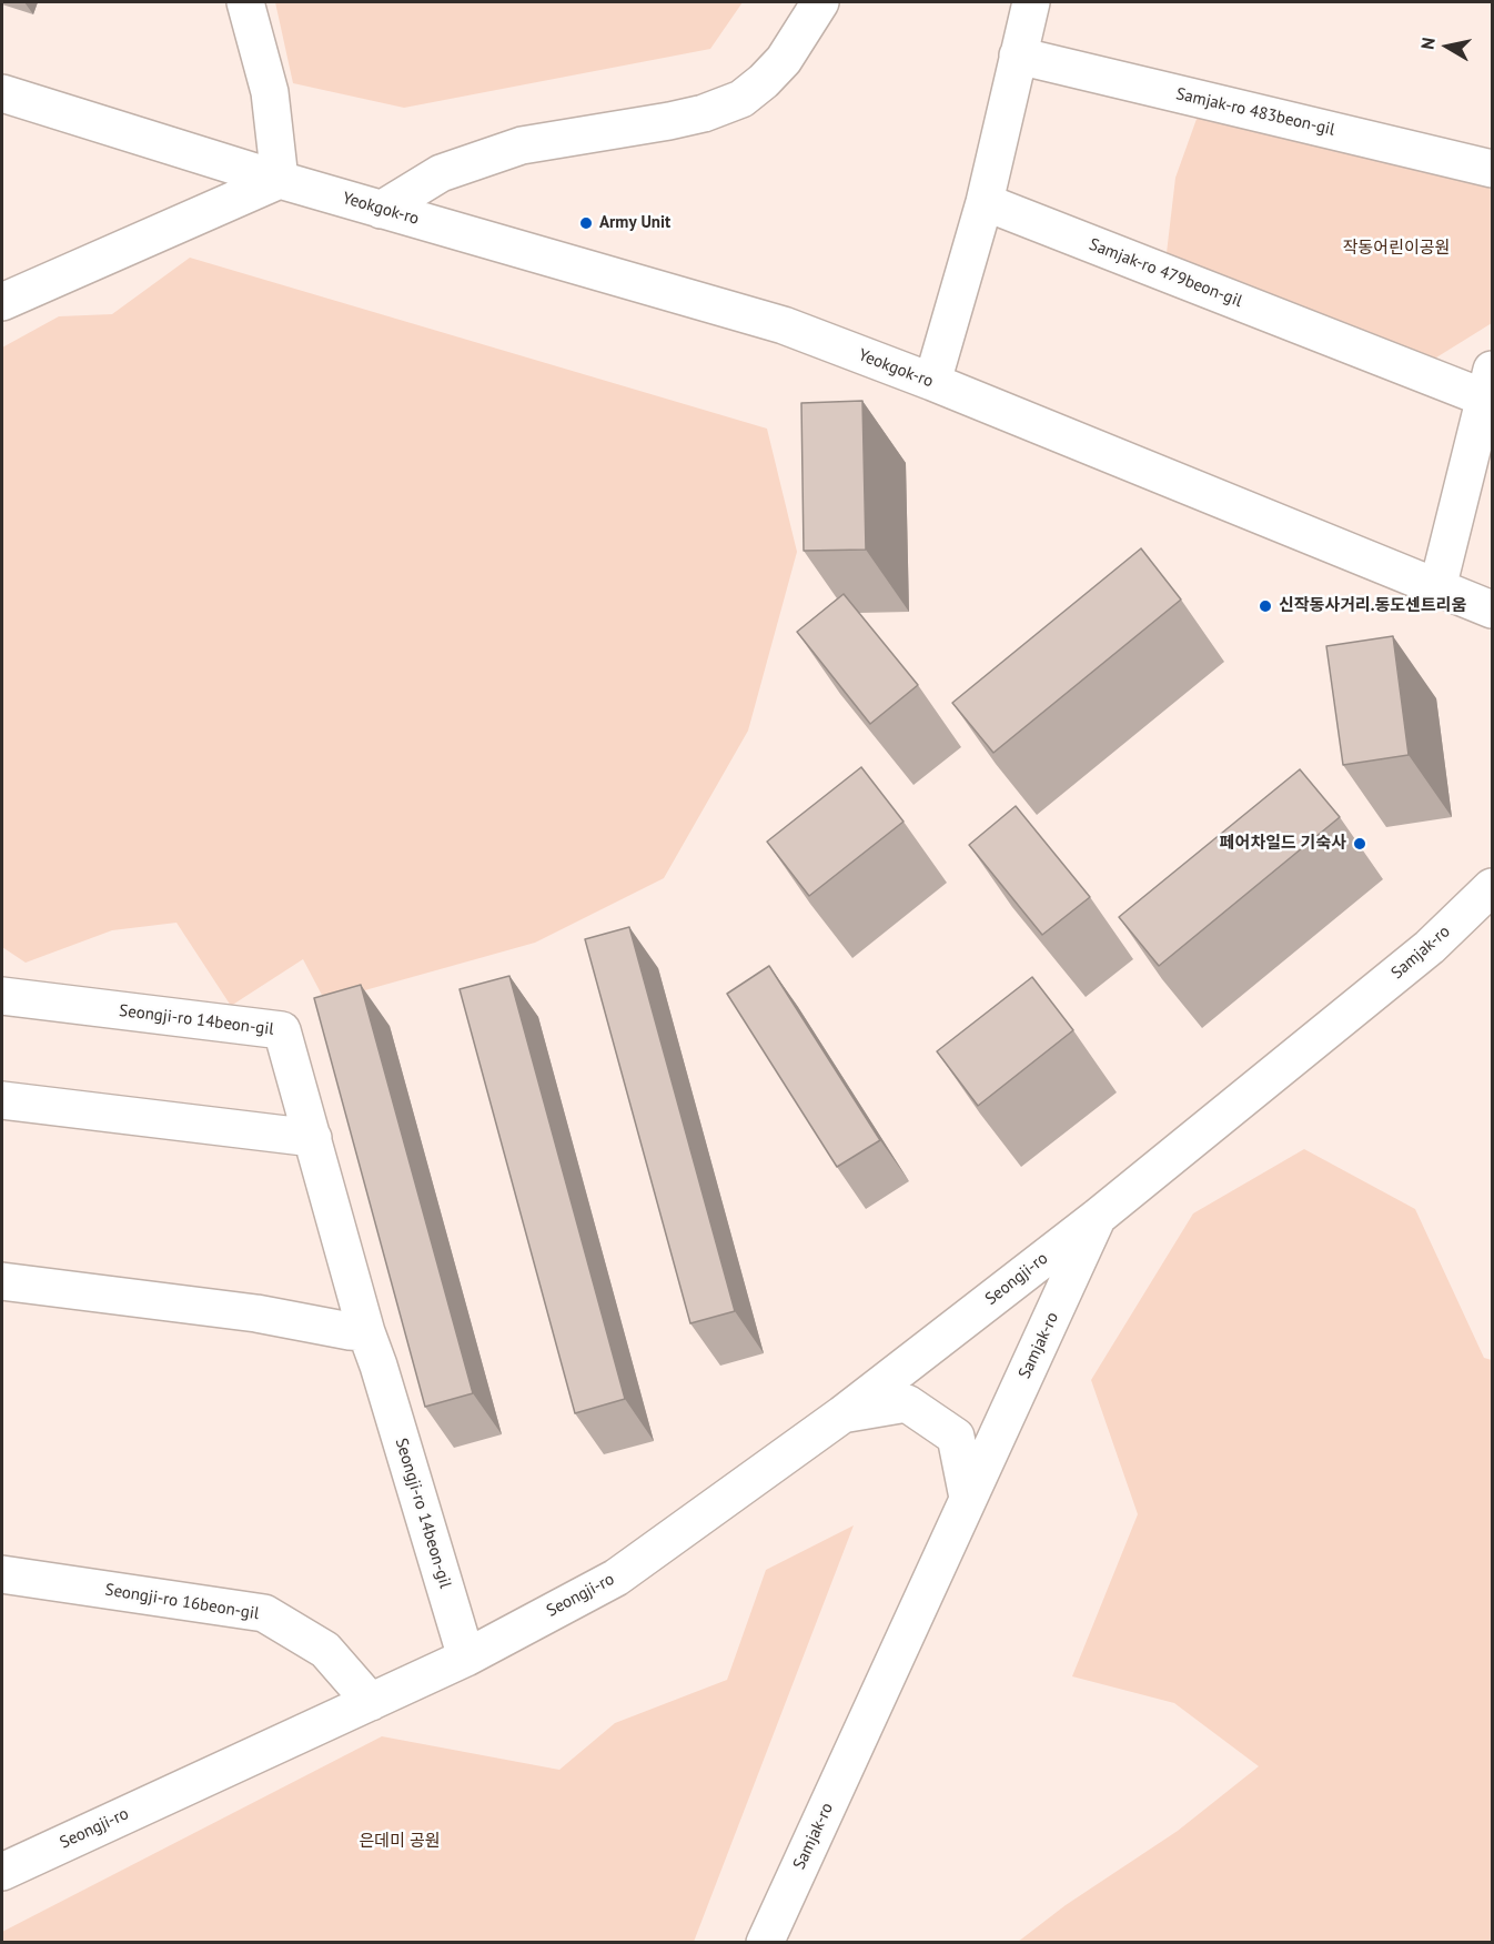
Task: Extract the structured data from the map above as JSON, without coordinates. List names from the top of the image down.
{
  "streets": {
    "street": [
      "Samjak-ro 483beon-gil",
      "Yeokgok-ro",
      "Samjak-ro 479beon-gil",
      "Samjak-ro",
      "Seongji-ro 14beon-gil",
      "Seongji-ro",
      "Seongji-ro 16beon-gil"
    ]
  },
  "crossings": [
    ["Samjak-ro", "Seongji-ro"],
    ["Seongji-ro 14beon-gil", "Seongji-ro"],
    ["Seongji-ro", "Seongji-ro 16beon-gil"]
  ],
  "parks": ["작동어린이공원", "은데미 공원"],
  "places": ["Army Unit", "신작동사거리.동도센트리움", "페어차일드 기숙사"],
  "north": "left"
}
